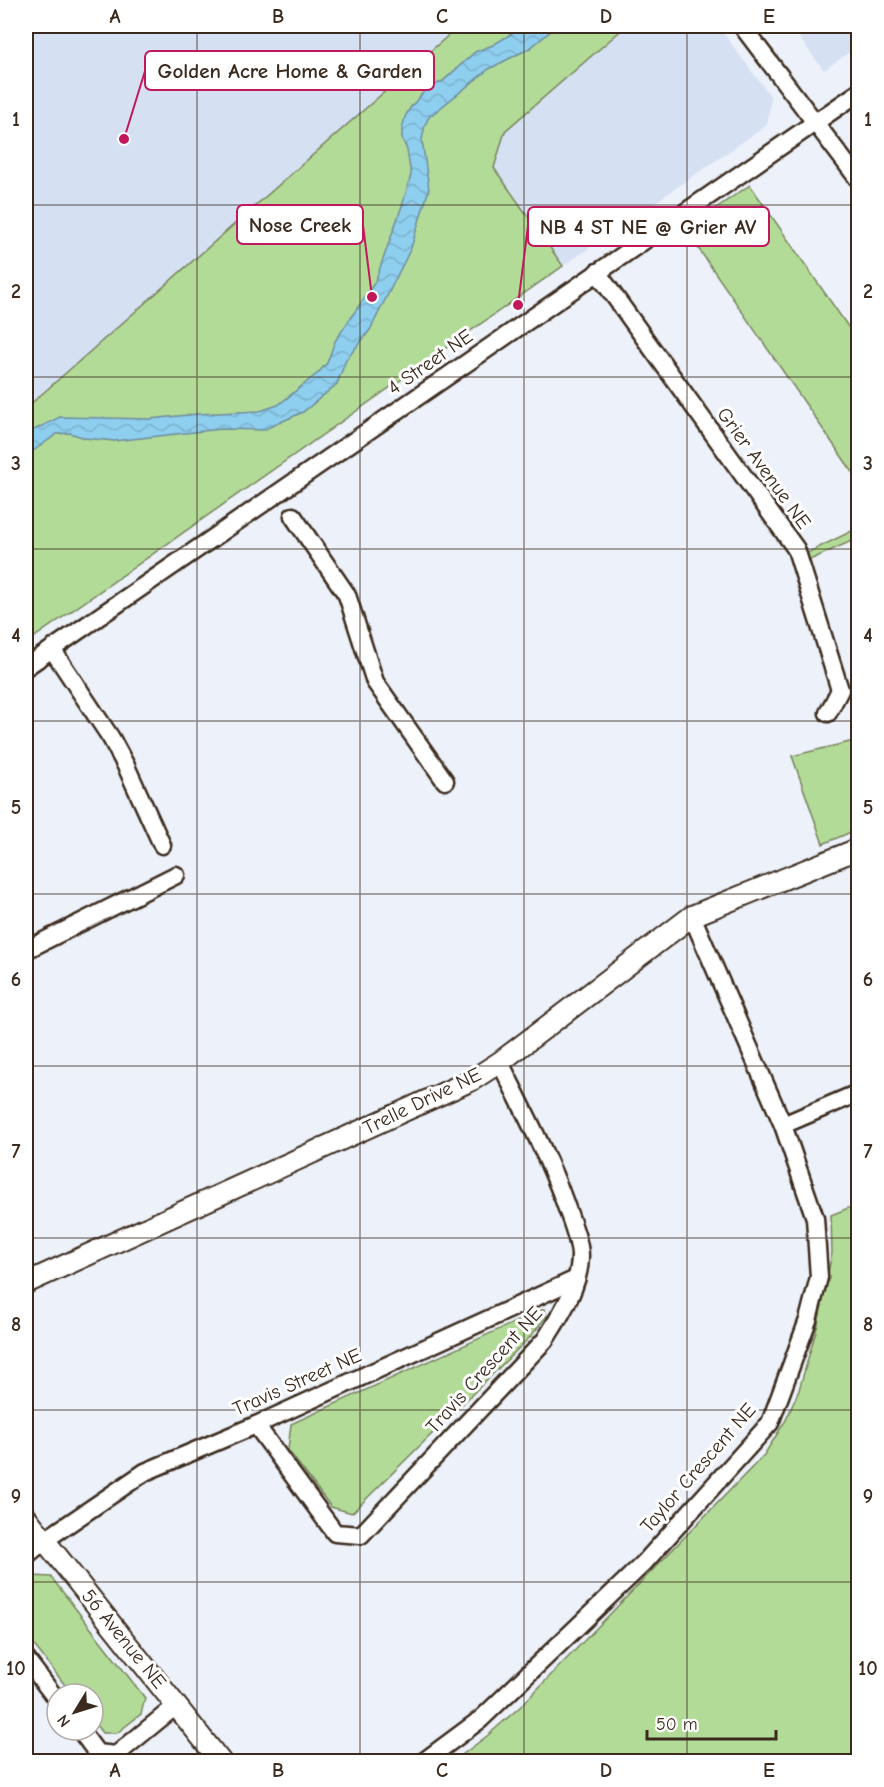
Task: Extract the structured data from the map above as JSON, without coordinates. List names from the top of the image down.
{
  "streets": {
    "street": [
      "4 Street NE",
      "Grier Avenue NE",
      "Trelle Drive NE",
      "Travis Crescent NE",
      "Travis Street NE",
      "Taylor Crescent NE",
      "56 Avenue NE"
    ]
  },
  "crossings": [
    ["4 Street NE", "Grier Avenue NE"],
    ["Trelle Drive NE", "Travis Crescent NE"],
    ["Trelle Drive NE", "Taylor Crescent NE"],
    ["Travis Crescent NE", "Travis Street NE"],
    ["Travis Street NE", "56 Avenue NE"]
  ],
  "places": ["Golden Acre Home & Garden", "Nose Creek", "NB 4 ST NE @ Grier AV"],
  "scale_bar": "50 m",
  "north": "bottom left",
  "grid": {
    "columns": [
      "A",
      "B",
      "C",
      "D",
      "E"
    ],
    "rows": [
      "1",
      "2",
      "3",
      "4",
      "5",
      "6",
      "7",
      "8",
      "9",
      "10"
    ]
  }
}
